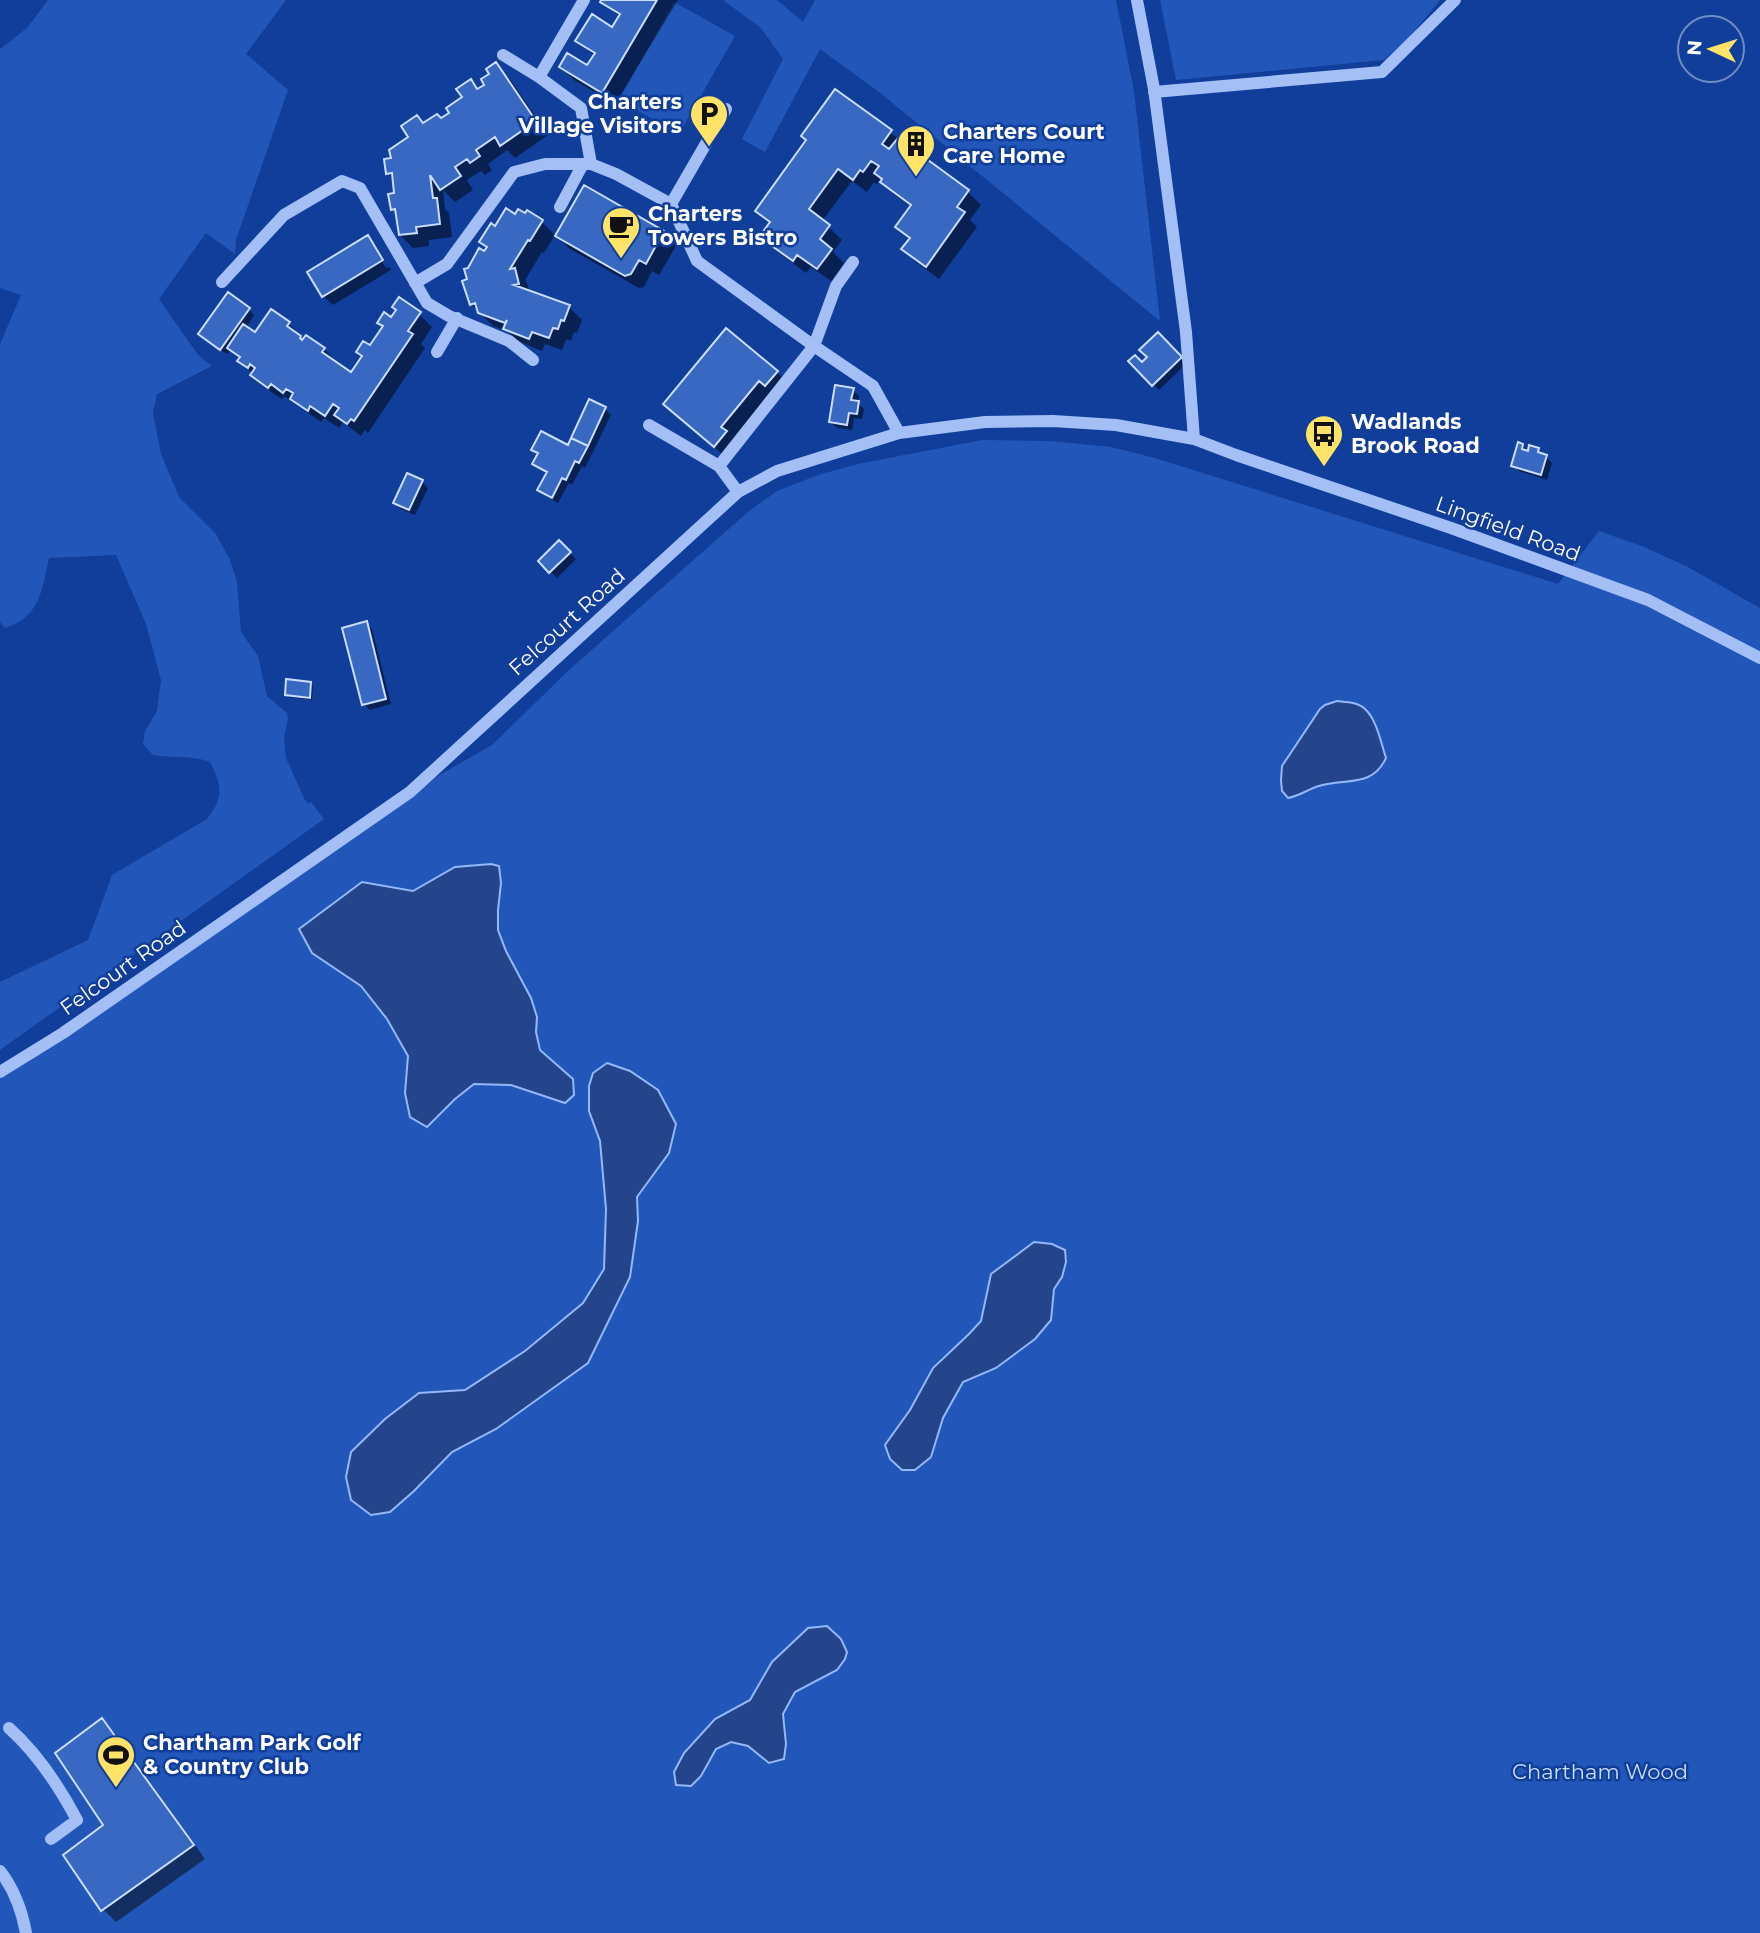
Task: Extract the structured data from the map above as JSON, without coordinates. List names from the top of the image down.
{
  "streets": {
    "street": ["Lingfield Road", "Felcourt Road"]
  },
  "crossings": [
    ["Lingfield Road", "Felcourt Road"]
  ],
  "parks": ["Chartham Wood"],
  "places": {
    "parking": ["Charters Village Visitors"],
    "building": ["Charters Court Care Home"],
    "cafe": ["Charters Towers Bistro"],
    "bus stop": ["Wadlands Brook Road"],
    "sports": ["Chartham Park Golf & Country Club"]
  },
  "north": "left"
}
